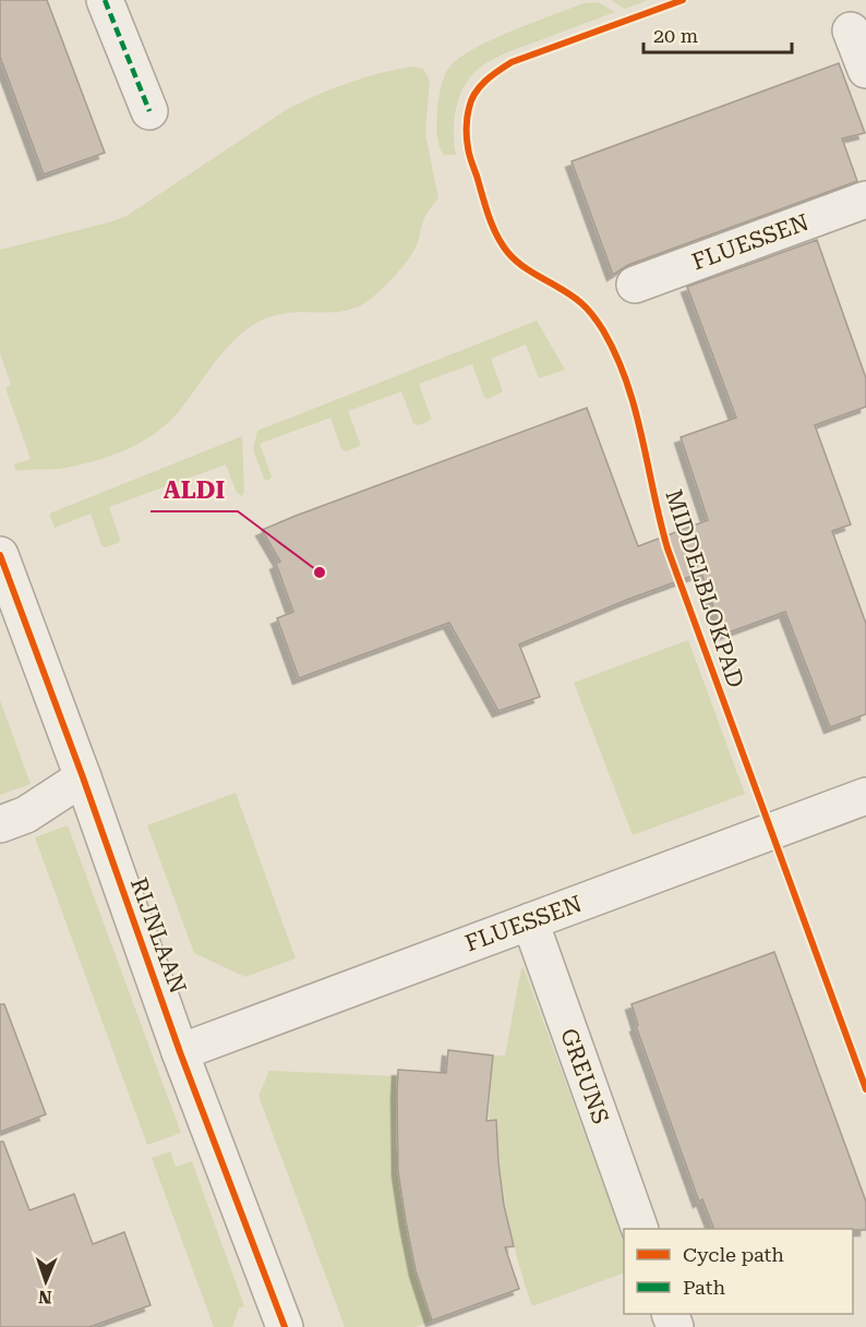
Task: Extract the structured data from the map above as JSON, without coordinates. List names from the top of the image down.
{
  "streets": {
    "street": ["FLUESSEN", "RIJNLAAN", "GREUNS"],
    "cycle path": ["MIDDELBLOKPAD"]
  },
  "crossings": [
    ["FLUESSEN", "RIJNLAAN"],
    ["FLUESSEN", "GREUNS"]
  ],
  "places": ["ALDI"],
  "legend": ["Cycle path", "Path"],
  "scale_bar": "20 m",
  "north": "bottom"
}
